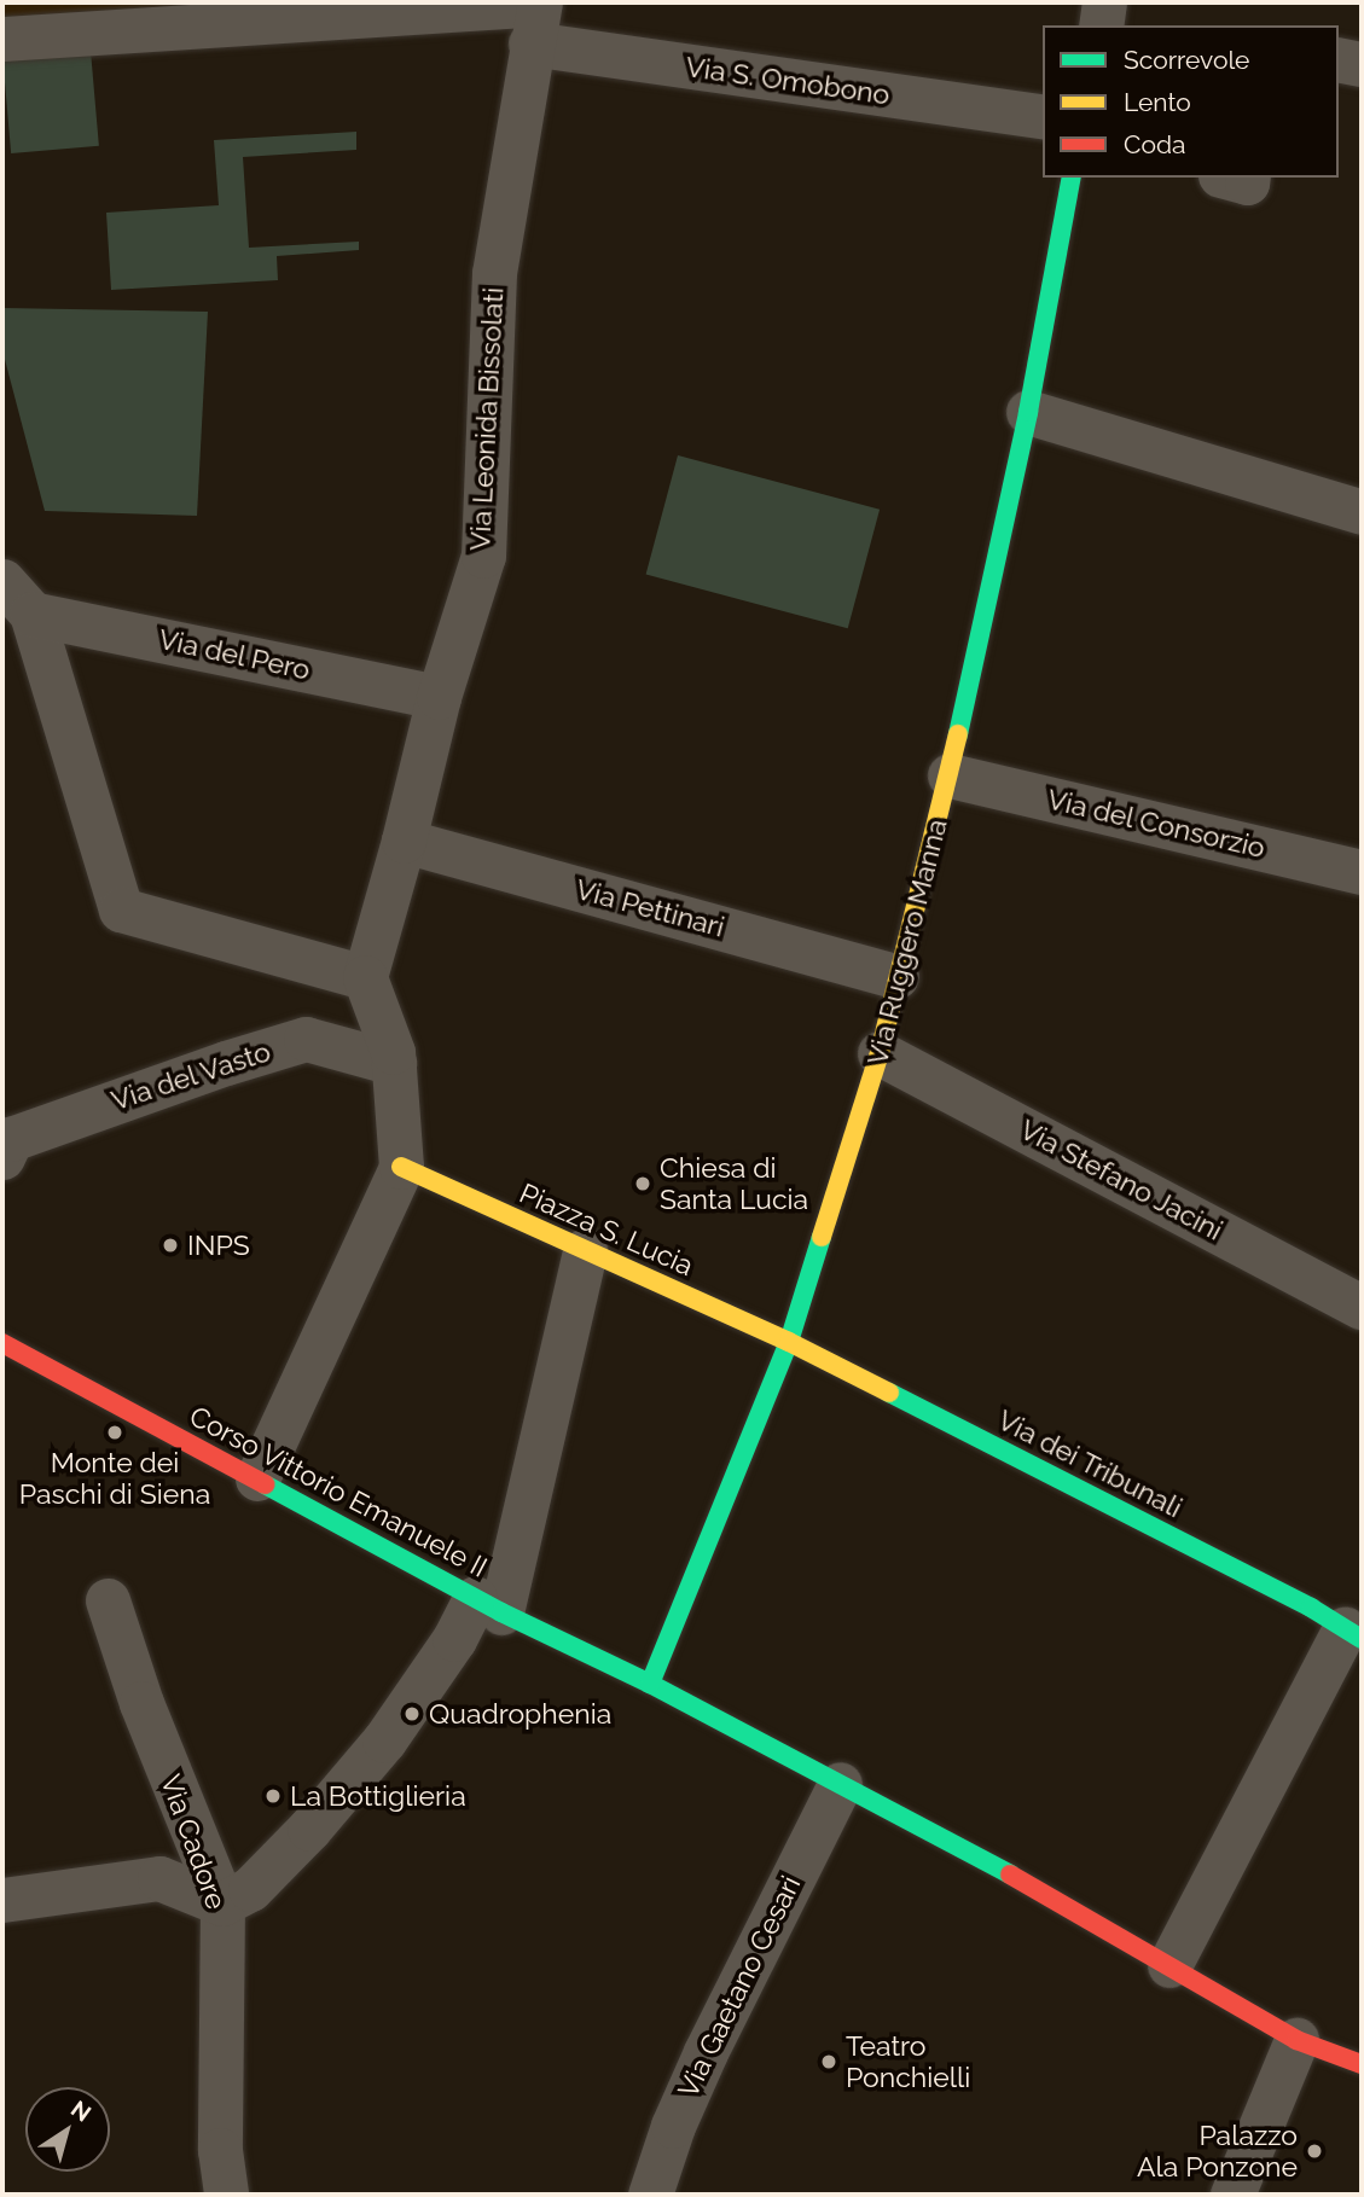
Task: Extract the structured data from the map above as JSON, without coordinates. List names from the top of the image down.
{
  "streets": {
    "street": [
      "Via S. Omobono",
      "Via Leonida Bissolati",
      "Via del Pero",
      "Via del Consorzio",
      "Via Pettinari",
      "Via Ruggero Manna",
      "Via del Vasto",
      "Via Stefano Jacini",
      "Piazza S. Lucia",
      "Via dei Tribunali",
      "Corso Vittorio Emanuele II",
      "Via Cadore",
      "Via Gaetano Cesari"
    ]
  },
  "crossings": [
    ["Via S. Omobono", "Via Leonida Bissolati"],
    ["Via Leonida Bissolati", "Via del Pero"],
    ["Via Leonida Bissolati", "Via Pettinari"],
    ["Via del Consorzio", "Via Ruggero Manna"],
    ["Via Pettinari", "Via Ruggero Manna"],
    ["Via Ruggero Manna", "Via Stefano Jacini"],
    ["Via Ruggero Manna", "Piazza S. Lucia"],
    ["Via Ruggero Manna", "Via dei Tribunali"],
    ["Via Ruggero Manna", "Corso Vittorio Emanuele II"],
    ["Piazza S. Lucia", "Via dei Tribunali"],
    ["Corso Vittorio Emanuele II", "Via Gaetano Cesari"]
  ],
  "places": [
    "Chiesa di Santa Lucia",
    "INPS",
    "Monte dei Paschi di Siena",
    "Quadrophenia",
    "La Bottiglieria",
    "Teatro Ponchielli",
    "Palazzo Ala Ponzone"
  ],
  "legend": ["Scorrevole", "Lento", "Coda"],
  "north": "top right"
}
